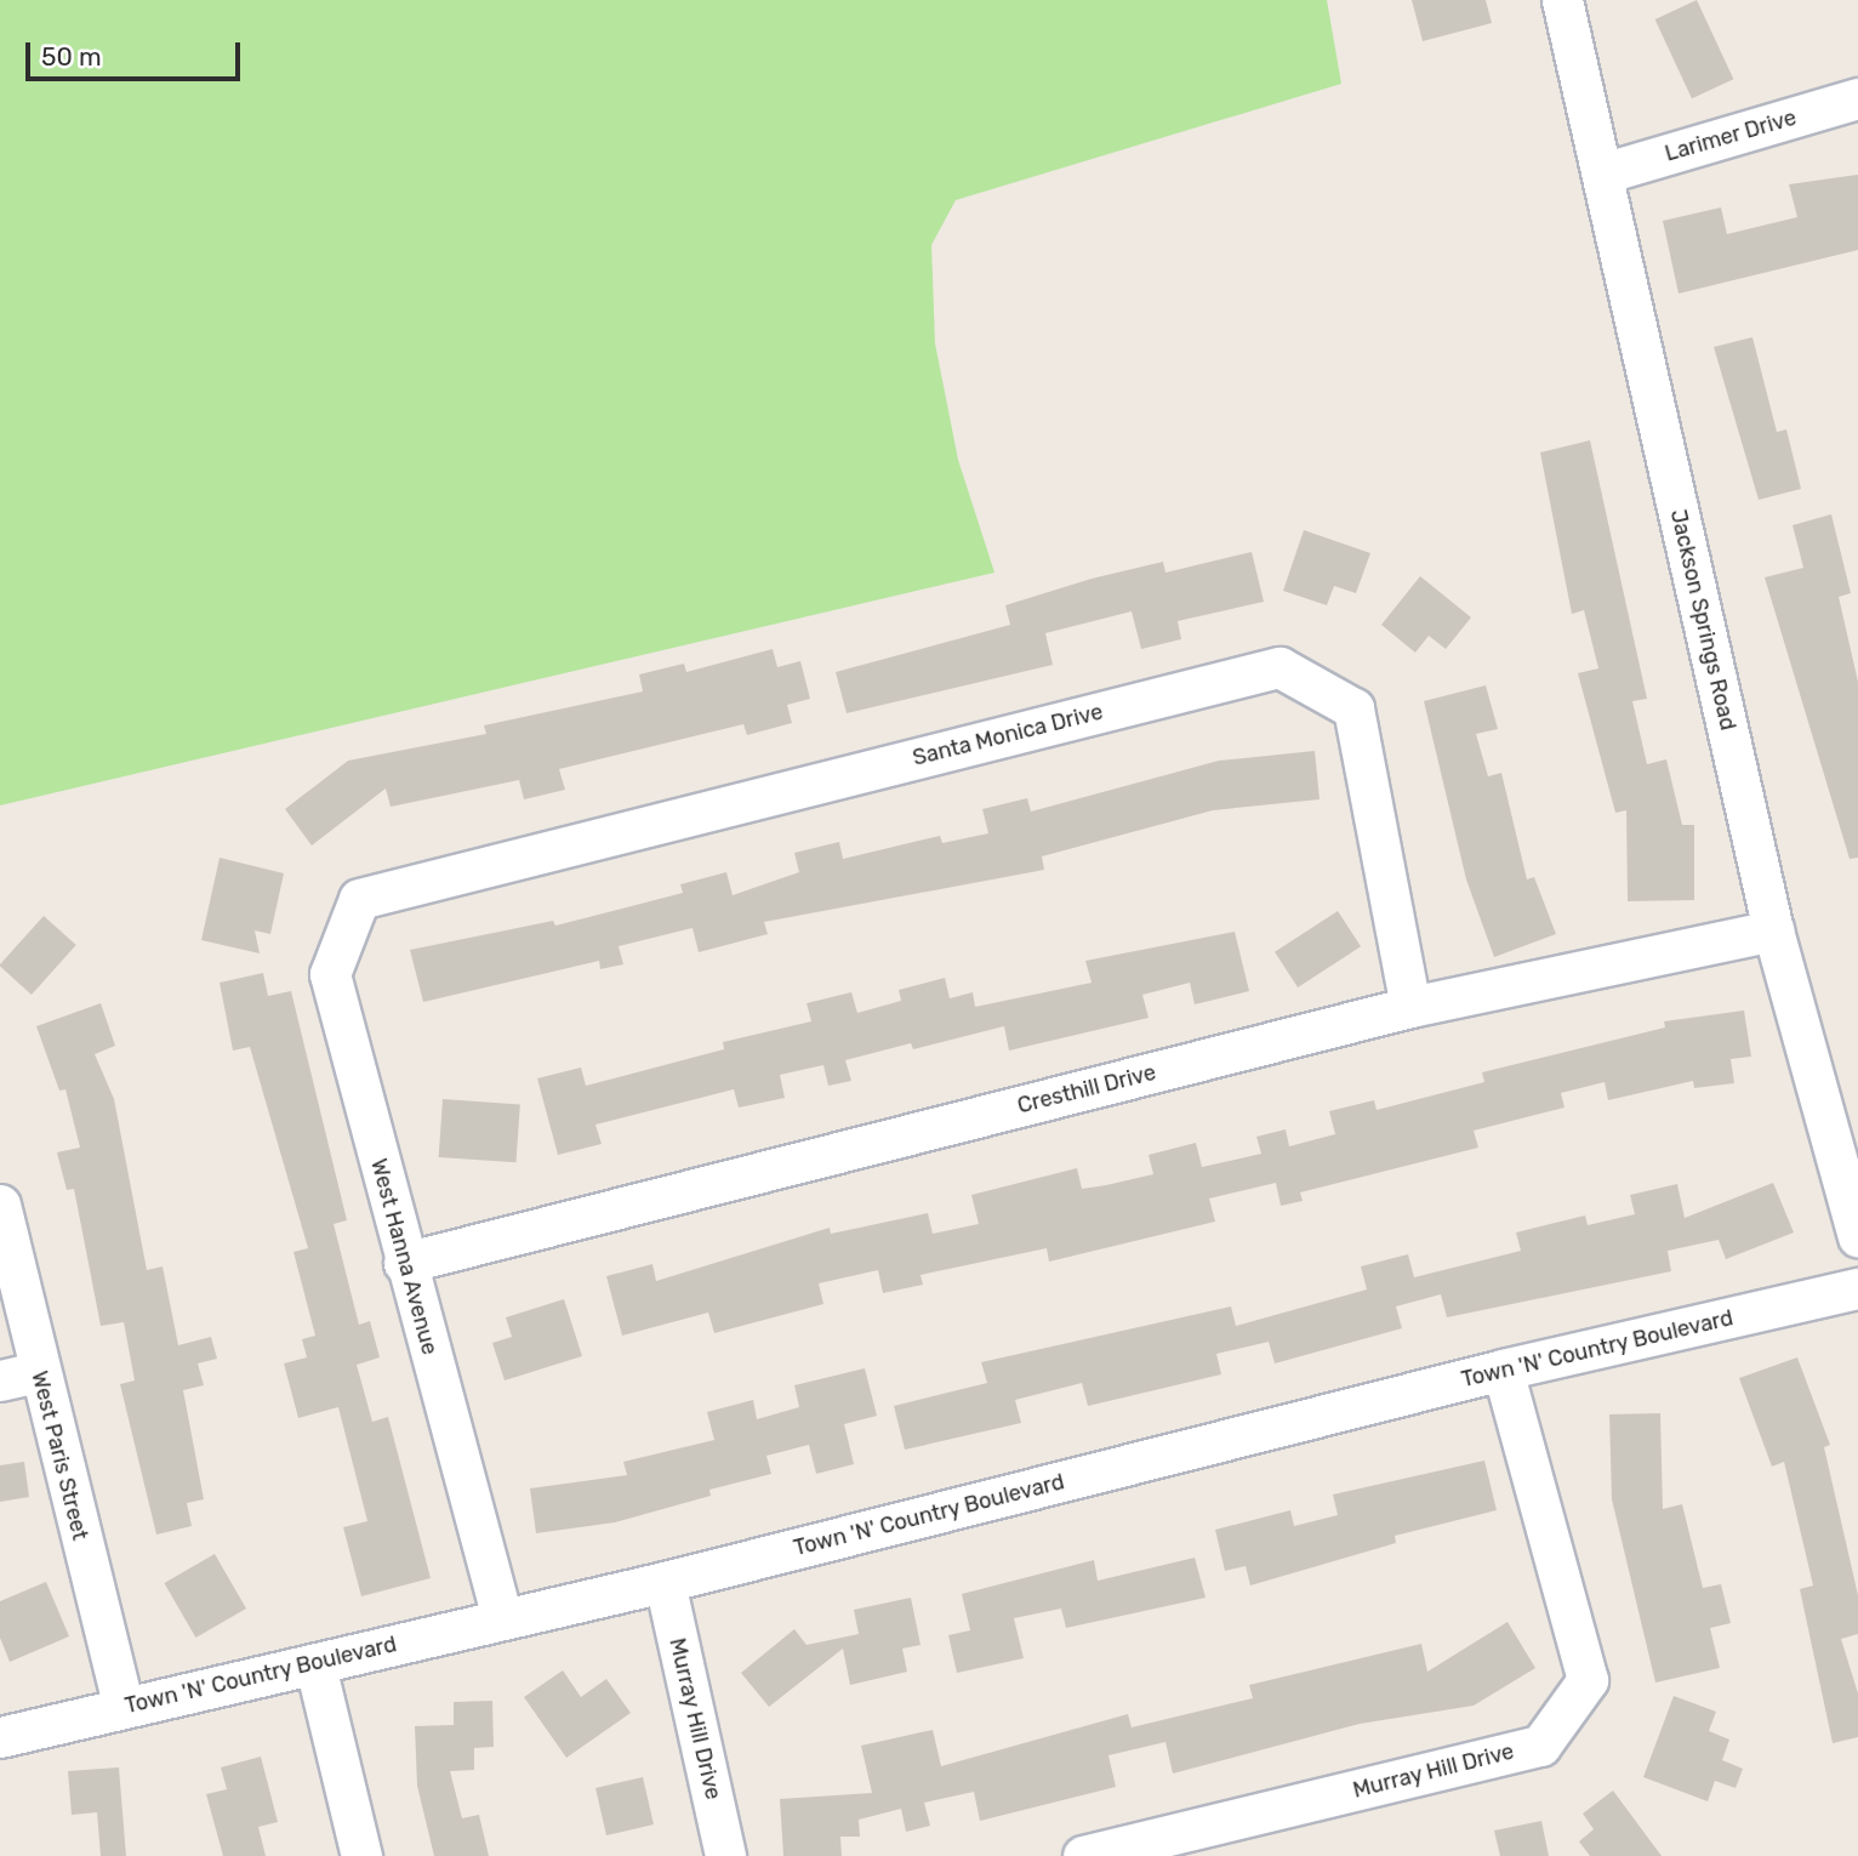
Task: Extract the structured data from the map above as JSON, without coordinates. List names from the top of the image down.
{
  "streets": {
    "street": [
      "Larimer Drive",
      "Jackson Springs Road",
      "Santa Monica Drive",
      "Cresthill Drive",
      "West Hanna Avenue",
      "Town 'N' Country Boulevard",
      "West Paris Street",
      "Murray Hill Drive"
    ]
  },
  "crossings": [
    ["Larimer Drive", "Jackson Springs Road"],
    ["Jackson Springs Road", "Cresthill Drive"],
    ["Santa Monica Drive", "Cresthill Drive"],
    ["Santa Monica Drive", "West Hanna Avenue"],
    ["Cresthill Drive", "West Hanna Avenue"],
    ["West Hanna Avenue", "Town 'N' Country Boulevard"],
    ["Town 'N' Country Boulevard", "West Paris Street"],
    ["Town 'N' Country Boulevard", "Murray Hill Drive"]
  ],
  "scale_bar": "50 m"
}
